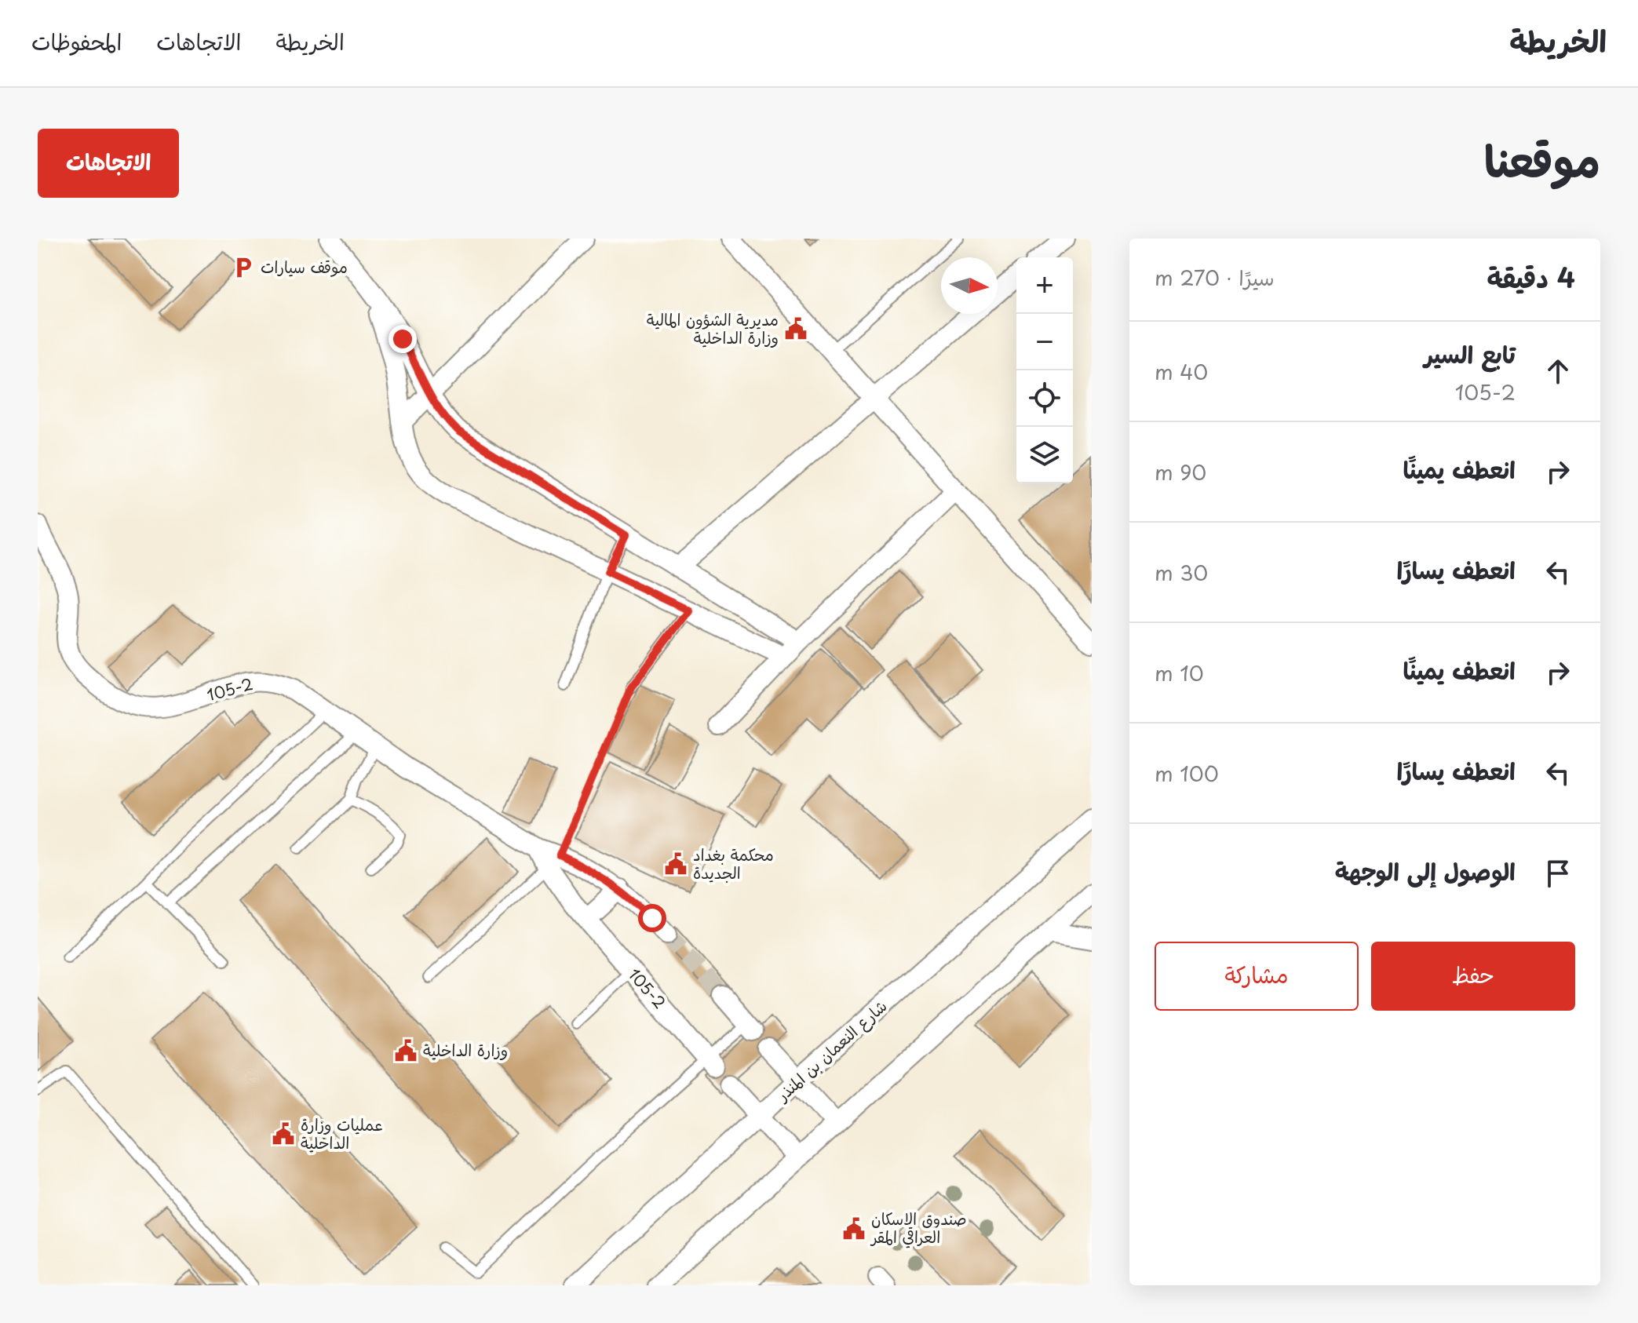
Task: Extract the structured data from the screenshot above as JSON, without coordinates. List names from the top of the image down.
{
  "streets": {
    "street": ["105-2", "شارع النعمان بن المنذر"]
  },
  "places": {
    "parking": ["موقف سيارات"],
    "public building": [
      "مديرية الشؤون المالية وزارة الداخلية",
      "محكمة بغداد الجديدة",
      "وزارة الداخلية",
      "عمليات وزارة الداخلية",
      "صندوق الاسكان العراقي المقر"
    ]
  },
  "north": "right",
  "page": {
    "header": "الخريطة",
    "nav": ["الخريطة", "الاتجاهات", "المحفوظات"],
    "title": "موقعنا",
    "buttons": [
      "الاتجاهات",
      ["حفظ", "مشاركة"]
    ],
    "heading": ["4 دقيقة", "سيرًا · 270 m"],
    "map_buttons": ["+", "−"],
    "list": [
      ["تابع السير", "105-2", "40 m"],
      ["انعطف يمينًا", "90 m"],
      ["انعطف يسارًا", "30 m"],
      ["انعطف يمينًا", "10 m"],
      ["انعطف يسارًا", "100 m"],
      "الوصول إلى الوجهة"
    ]
  }
}
